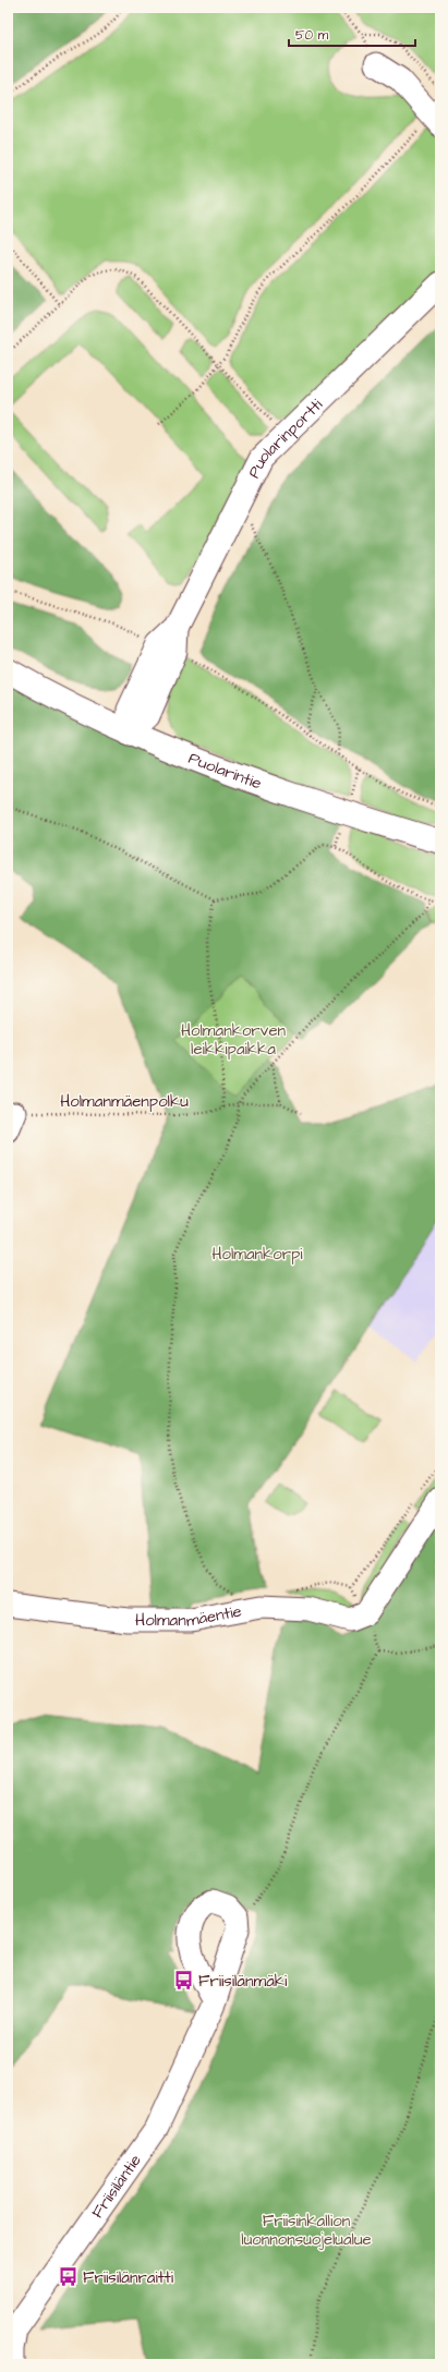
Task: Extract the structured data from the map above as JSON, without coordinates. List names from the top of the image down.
{
  "streets": {
    "main road": ["Puolarintie"],
    "street": ["Puolarinportti", "Holmanmäentie", "Friisiläntie"],
    "path": ["Holmanmäenpolku"]
  },
  "crossings": [
    ["Puolarinportti", "Puolarintie"]
  ],
  "parks": ["Holmankorven leikkipaikka", "Holmankorpi", "Friisinkallion luonnonsuojelualue"],
  "places": {
    "bus stop": ["Friisilänmäki", "Friisilänraitti"]
  },
  "scale_bar": "50 m"
}
